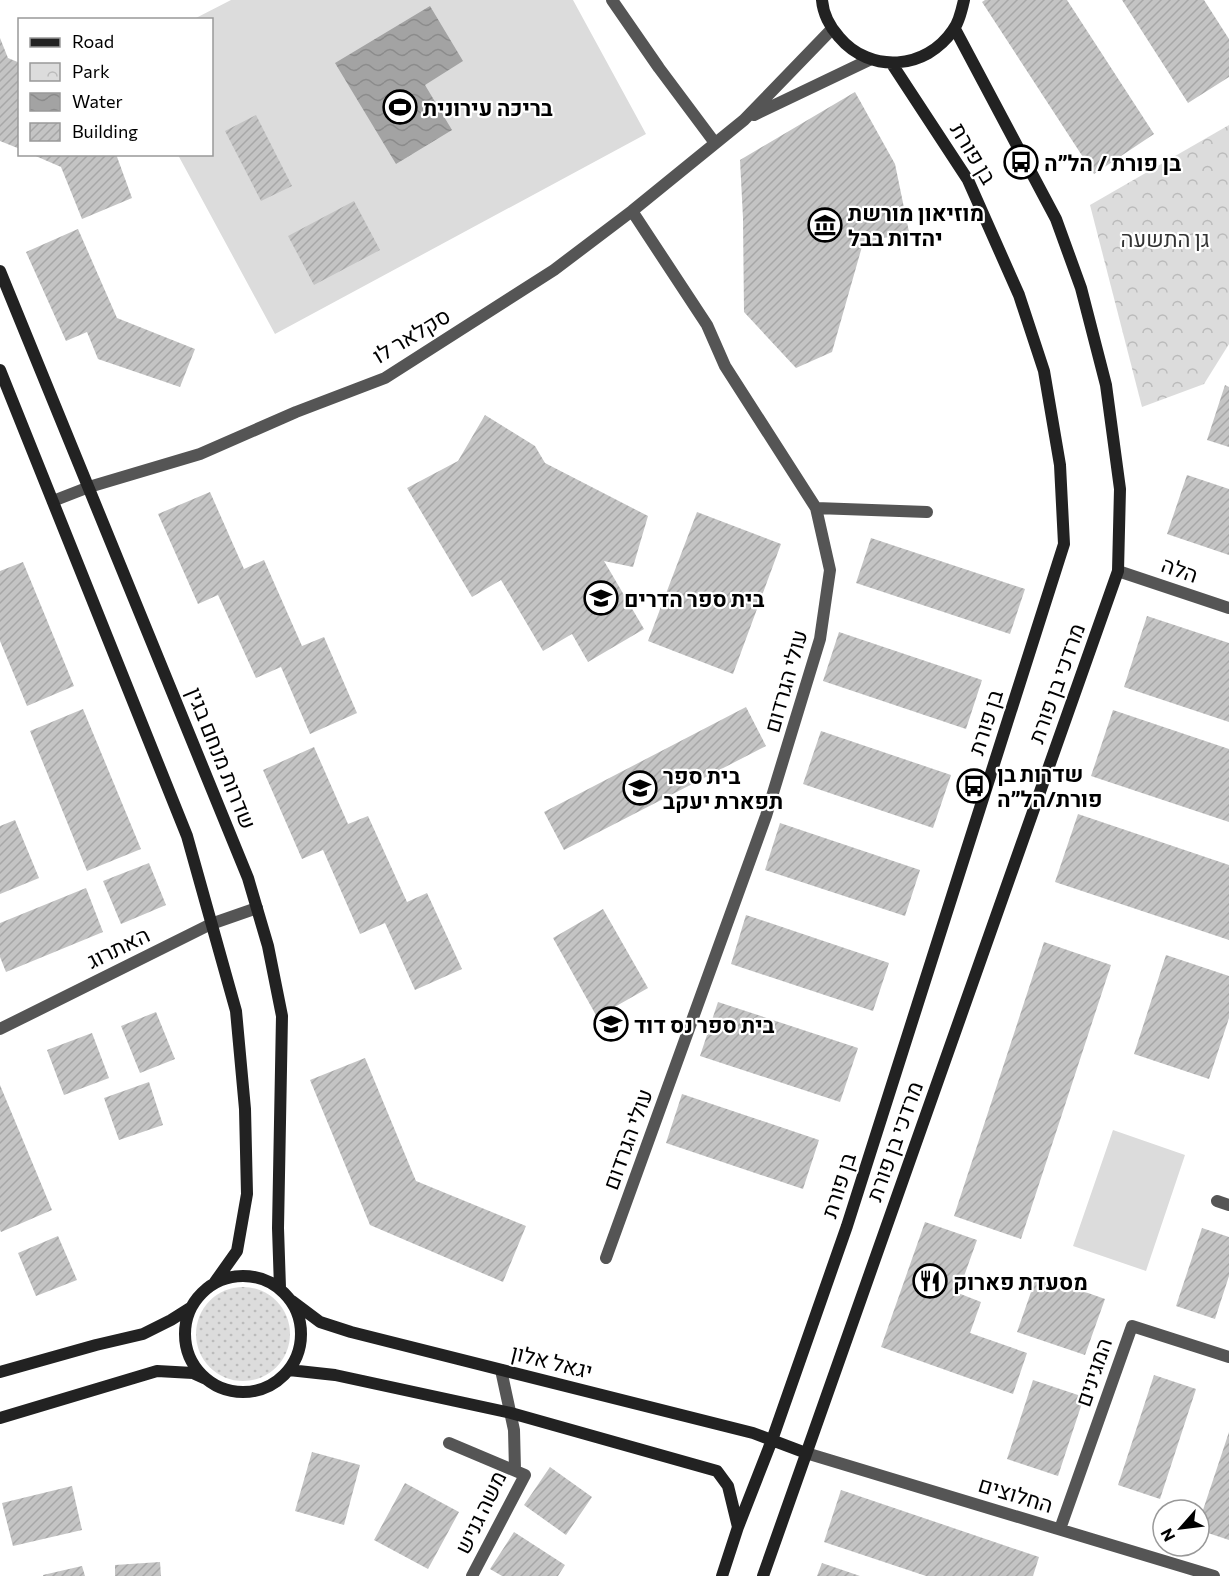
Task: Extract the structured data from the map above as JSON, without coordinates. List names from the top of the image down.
{
  "streets": {
    "street": [
      "בן פורת",
      "סקלאר לו",
      "הלה",
      "עולי הגרדום",
      "מרדכי בן פורת",
      "שדרות מנחם בגין",
      "האתרוג",
      "יגאל אלון",
      "המגינים",
      "החלוצים",
      "משה גניש"
    ]
  },
  "crossings": [
    ["בן פורת", "יגאל אלון"],
    ["סקלאר לו", "עולי הגרדום"],
    ["סקלאר לו", "שדרות מנחם בגין"],
    ["הלה", "מרדכי בן פורת"],
    ["מרדכי בן פורת", "יגאל אלון"],
    ["מרדכי בן פורת", "החלוצים"],
    ["שדרות מנחם בגין", "האתרוג"],
    ["שדרות מנחם בגין", "יגאל אלון"],
    ["יגאל אלון", "החלוצים"],
    ["יגאל אלון", "משה גניש"],
    ["המגינים", "החלוצים"]
  ],
  "parks": ["גן התשעה"],
  "places": {
    "sports": ["בריכה עירונית"],
    "bus stop": ["בן פורת / הל״ה", "שדרות בן פורת/הל״ה"],
    "museum": ["מוזיאון מורשת יהדות בבל"],
    "school or university": ["בית ספר הדרים", "בית ספר תפארת יעקב", "בית ספר נס דוד"],
    "restaurant": ["מסעדת פארוק"]
  },
  "legend": [
    "Road",
    "Park",
    "Water",
    "Building"
  ],
  "north": "bottom left"
}
